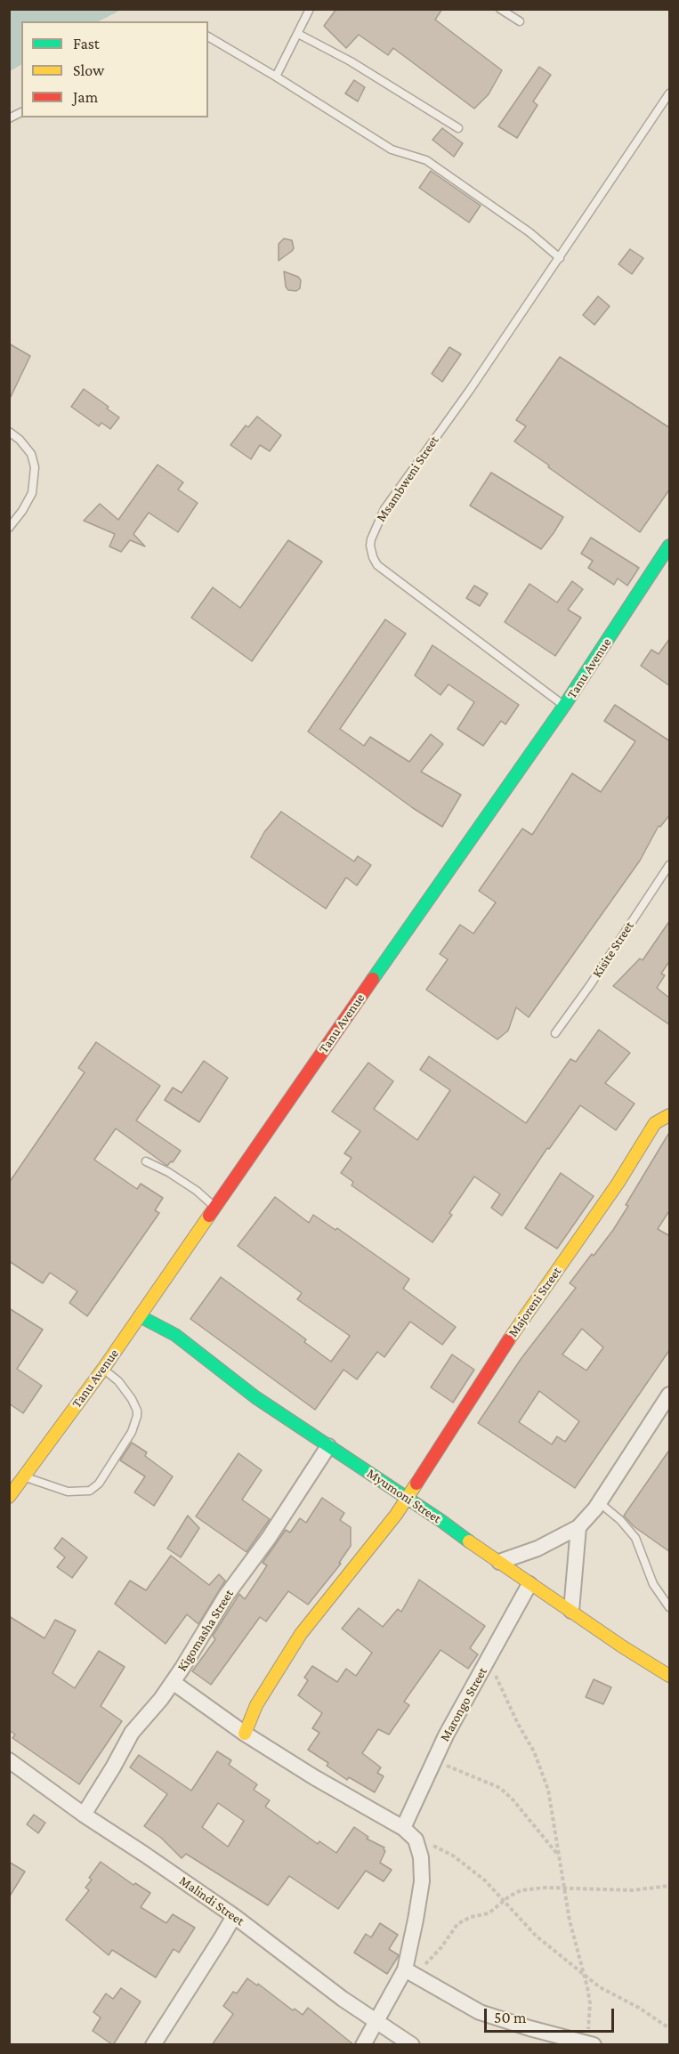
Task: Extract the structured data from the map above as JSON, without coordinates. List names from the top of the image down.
{
  "streets": {
    "street": [
      "Tanu Avenue",
      "Majoreni Street",
      "Myumoni Street",
      "Kigomasha Street",
      "Marongo Street",
      "Malindi Street"
    ],
    "lane": ["Msambweni Street", "Kisite Street"]
  },
  "crossings": [
    ["Msambweni Street", "Tanu Avenue"],
    ["Tanu Avenue", "Myumoni Street"],
    ["Majoreni Street", "Myumoni Street"],
    ["Myumoni Street", "Kigomasha Street"],
    ["Myumoni Street", "Marongo Street"],
    ["Kigomasha Street", "Malindi Street"]
  ],
  "legend": ["Fast", "Slow", "Jam"],
  "scale_bar": "50 m"
}
